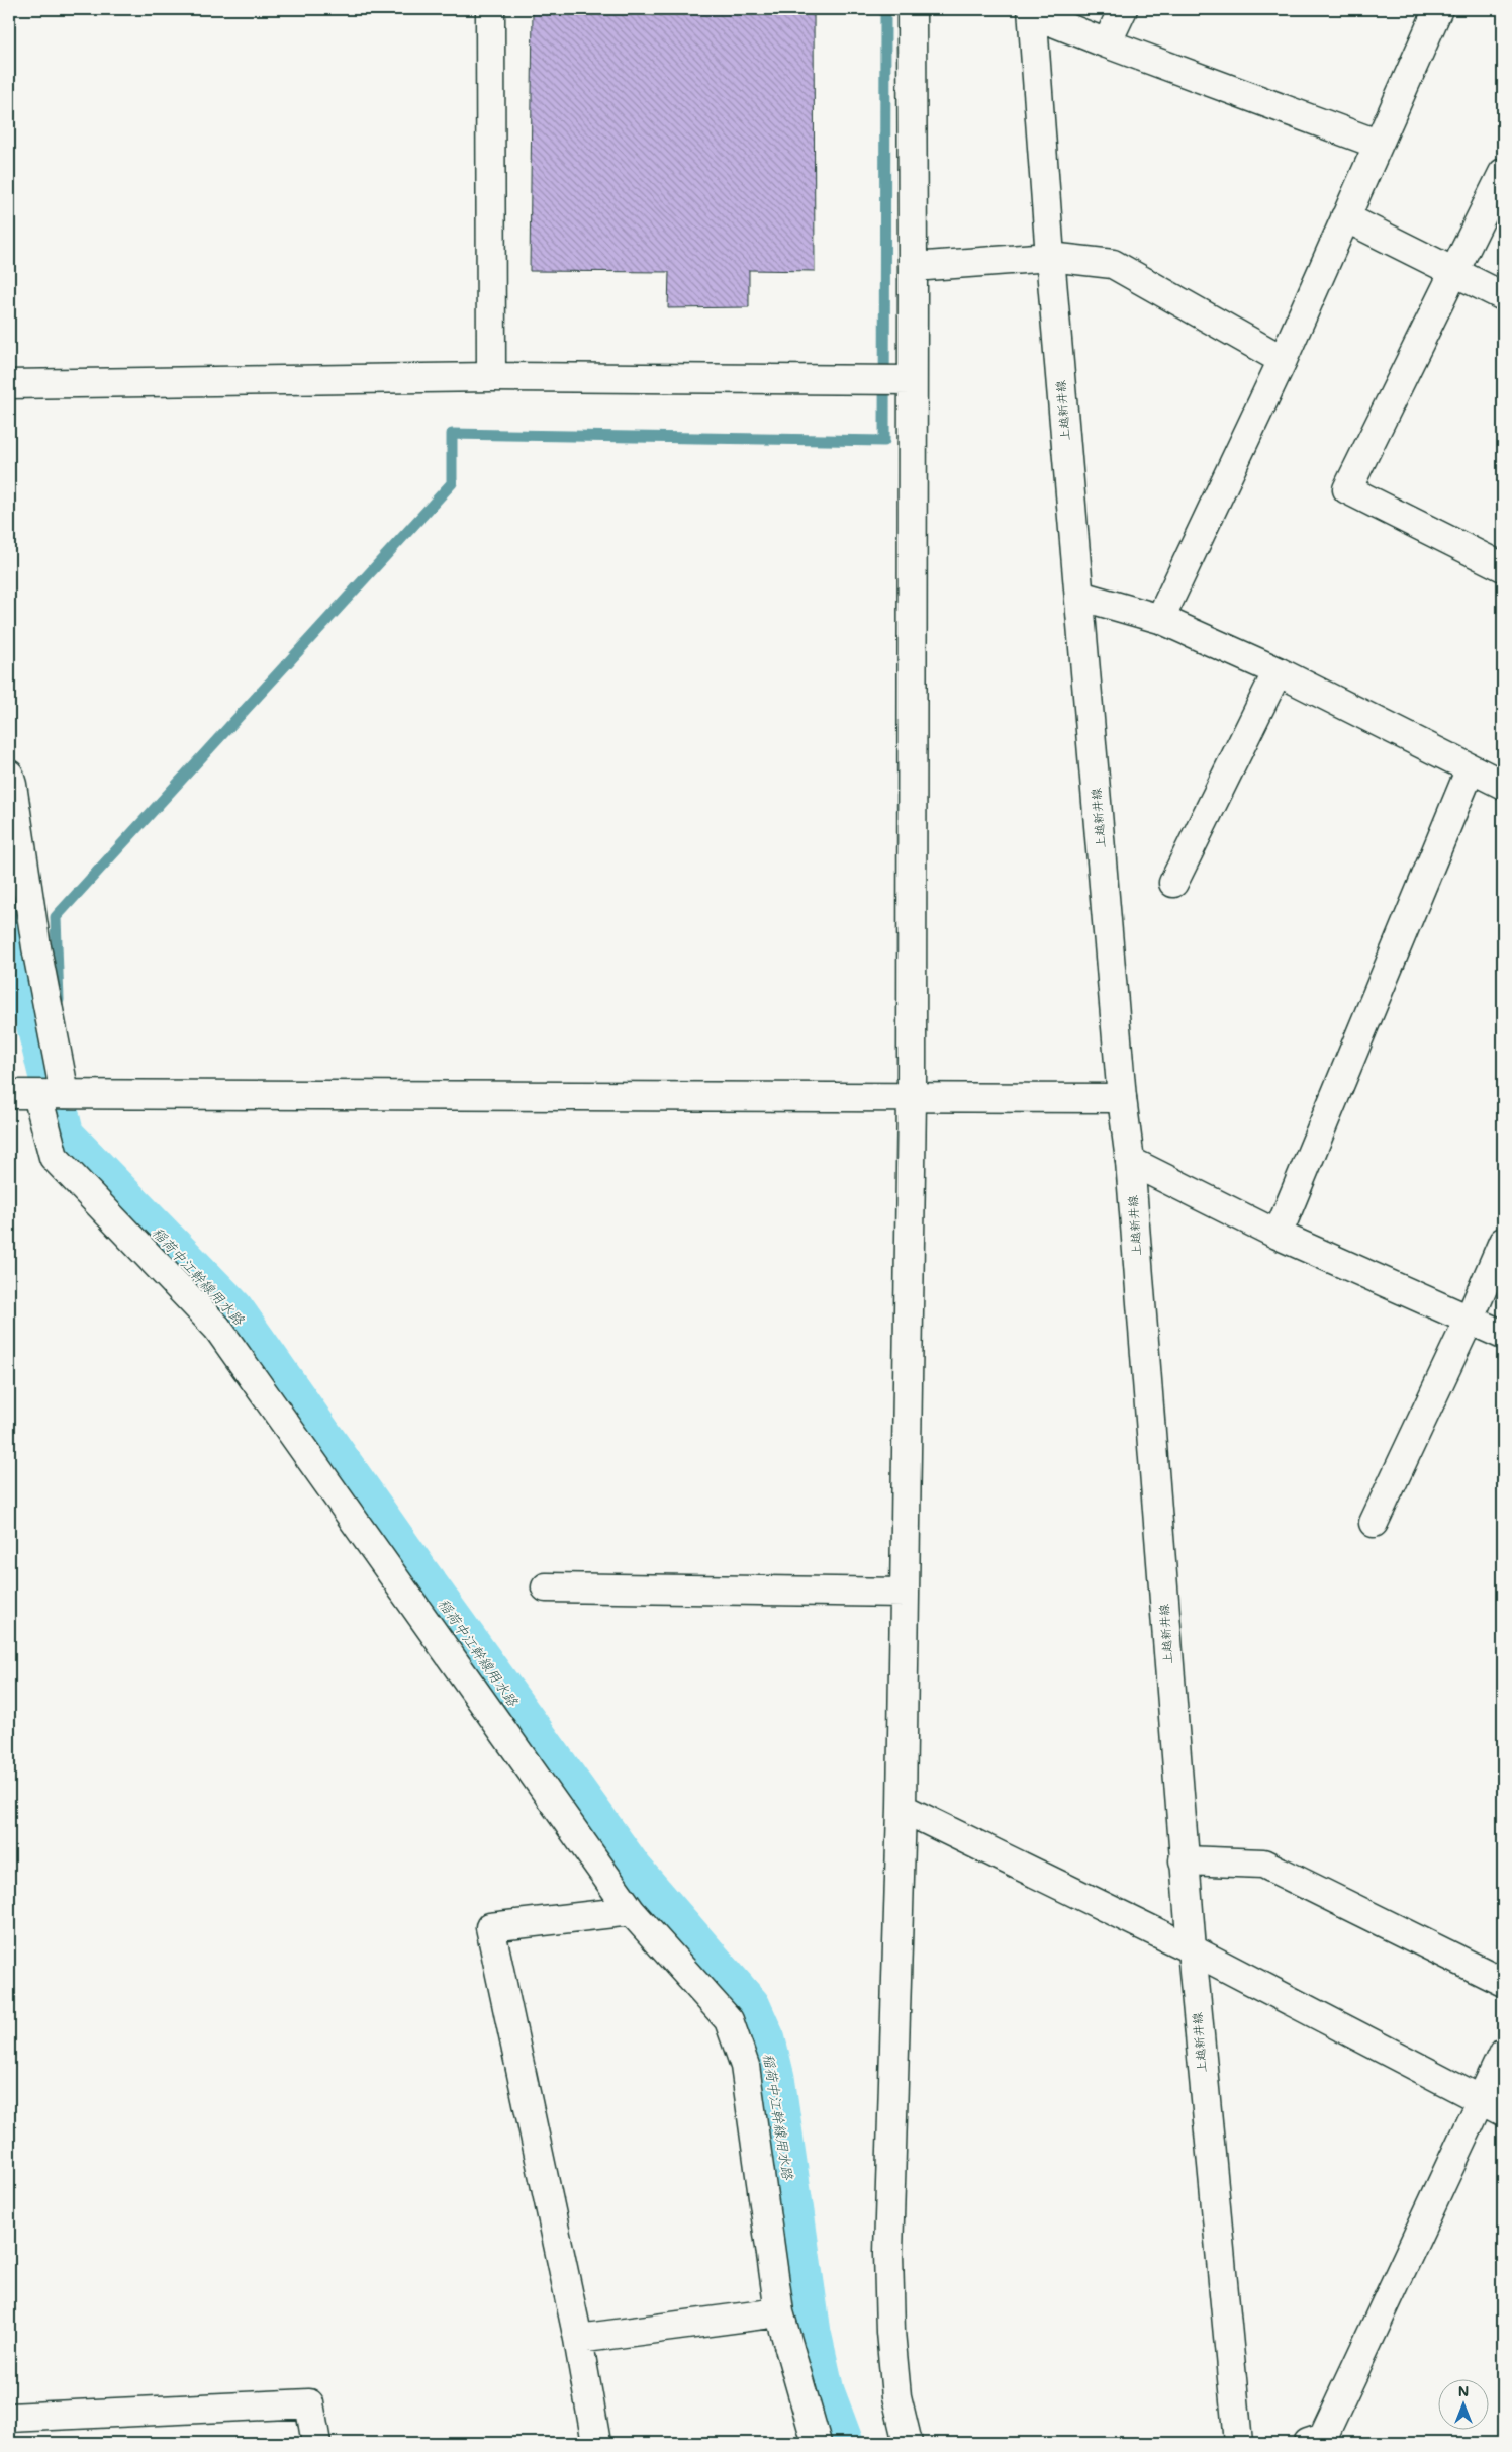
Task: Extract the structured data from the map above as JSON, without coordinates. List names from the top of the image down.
{
  "streets": {
    "street": ["上越新井線"]
  },
  "water": ["稲荷中江幹線用水路"],
  "north": "top"
}
